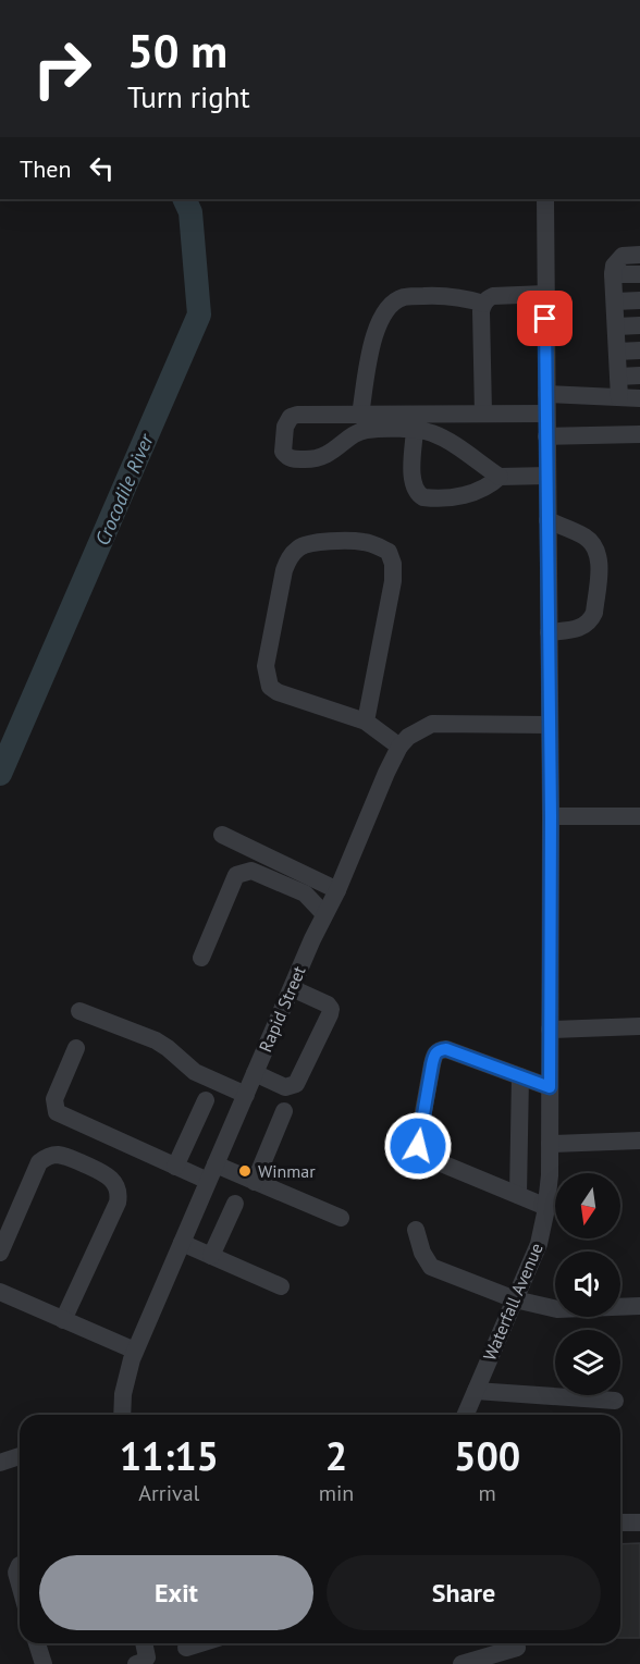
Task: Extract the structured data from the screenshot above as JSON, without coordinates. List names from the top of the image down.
{
  "streets": {
    "street": ["Rapid Street", "Waterfall Avenue"]
  },
  "crossings": [
    ["Rapid Street", "Waterfall Avenue"]
  ],
  "water": ["Crocodile River"],
  "places": ["Winmar"],
  "north": "bottom",
  "page": {
    "turn": ["50 m", "Turn right"],
    "then": "Then",
    "eta": [
      "11:15",
      "Arrival",
      "2",
      "min",
      "500",
      "m"
    ],
    "buttons": ["Exit", "Share"]
  }
}
